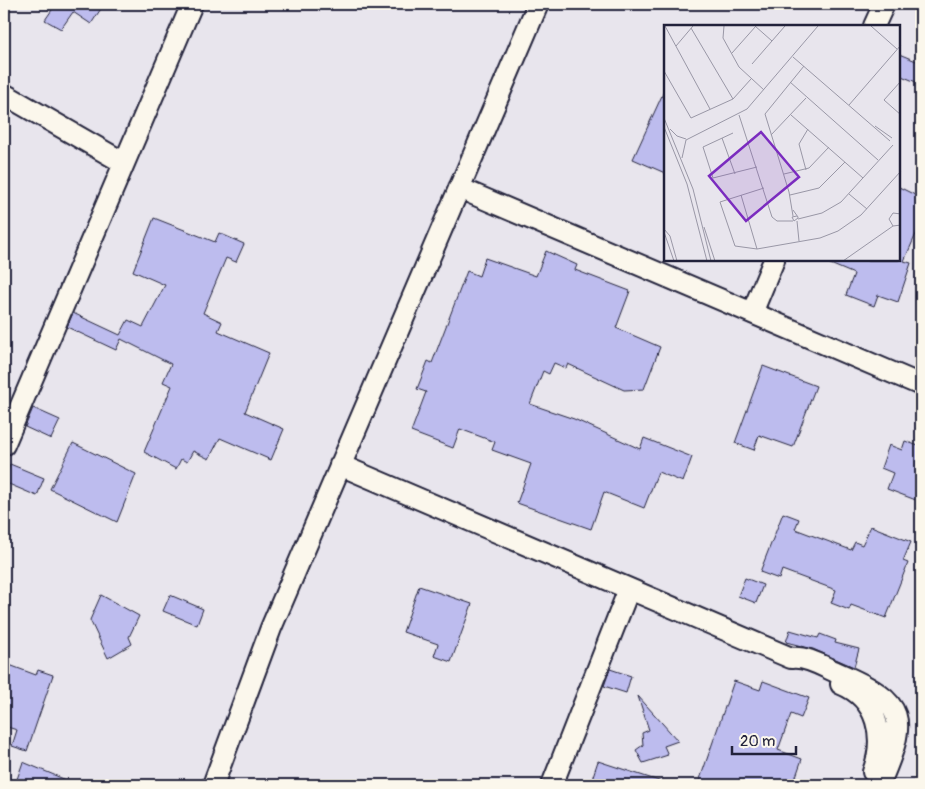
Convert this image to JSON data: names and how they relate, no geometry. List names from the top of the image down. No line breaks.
{"scale_bar":"20 m"}
